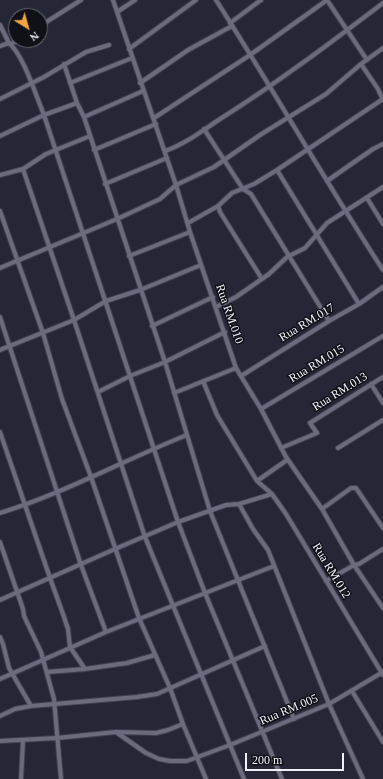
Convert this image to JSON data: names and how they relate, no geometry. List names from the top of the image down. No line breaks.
{"streets":{"street":["Rua RM.010","Rua RM.017","Rua RM.015","Rua RM.013","Rua RM.012","Rua RM.005"]},"crossings":[["Rua RM.010","Rua RM.017"],["Rua RM.010","Rua RM.015"],["Rua RM.010","Rua RM.013"],["Rua RM.012","Rua RM.005"]],"scale_bar":"200 m","north":"bottom right"}
